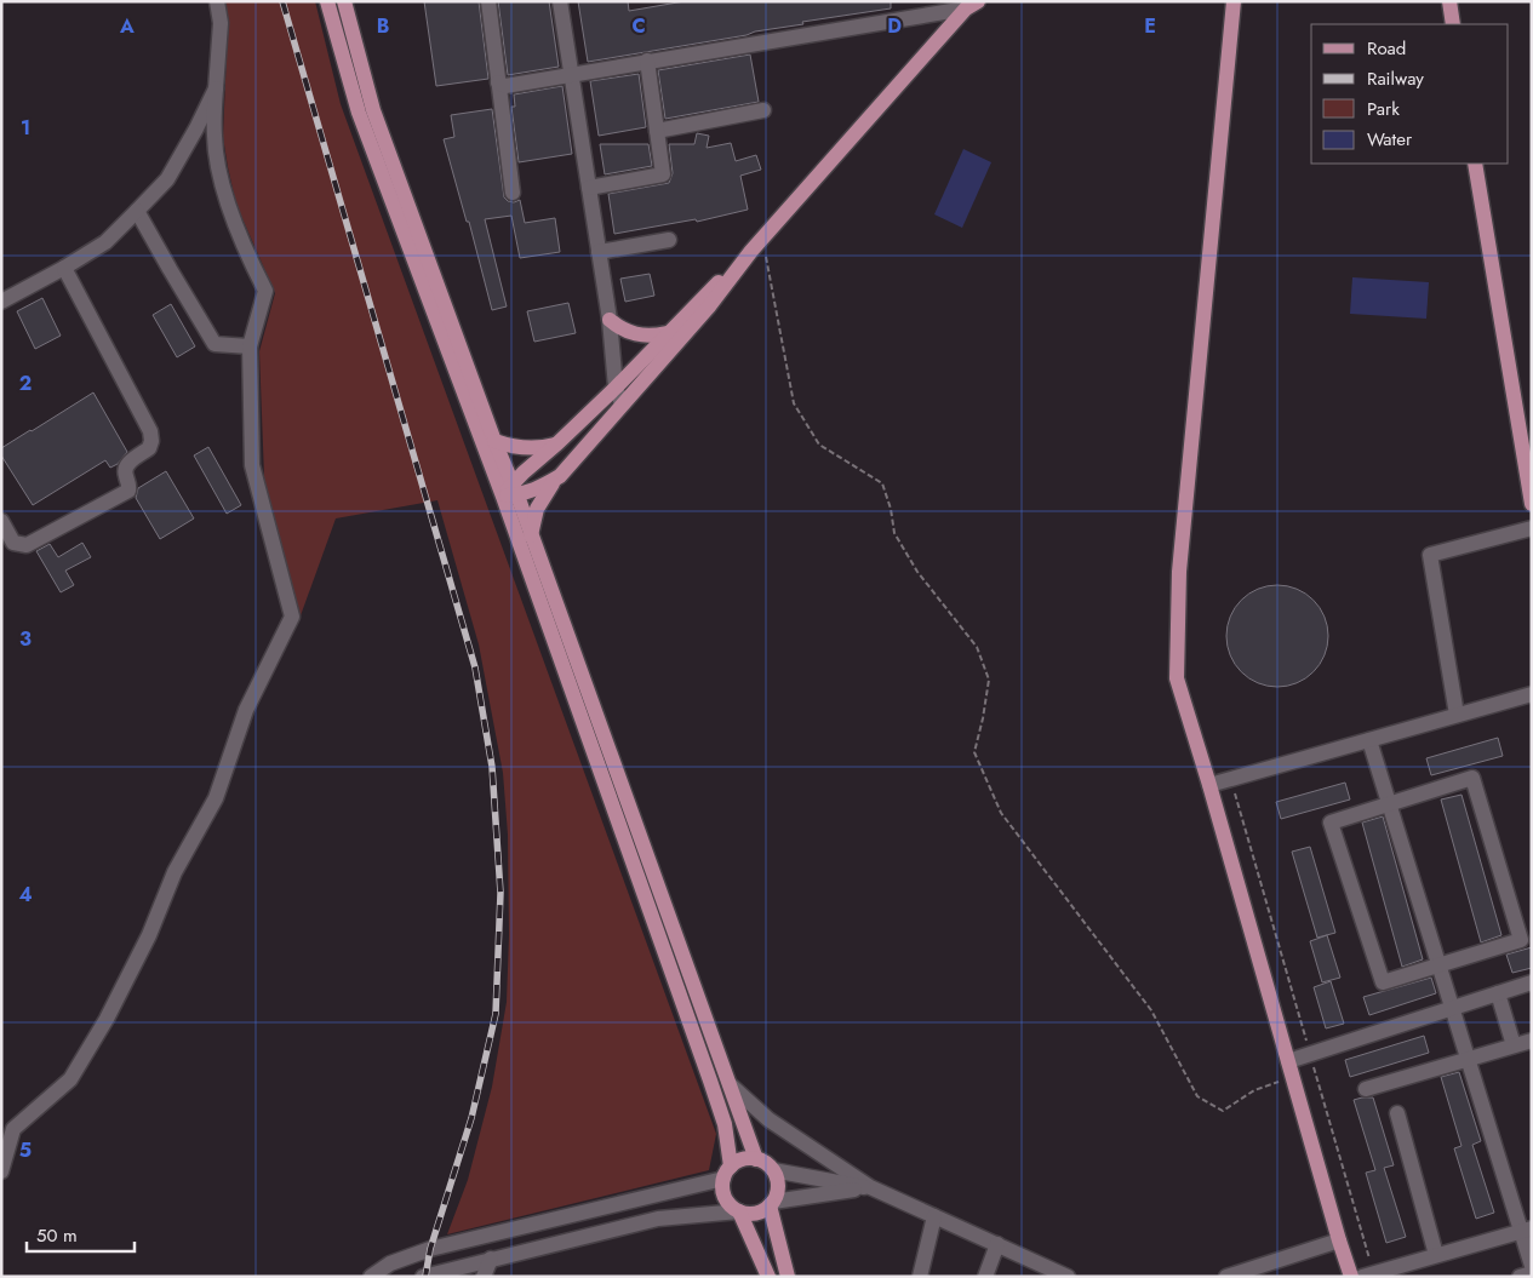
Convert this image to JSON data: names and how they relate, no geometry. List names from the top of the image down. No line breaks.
{"legend":["Road","Railway","Park","Water"],"scale_bar":"50 m","grid":{"columns":["A","B","C","D","E"],"rows":["1","2","3","4","5"]}}
